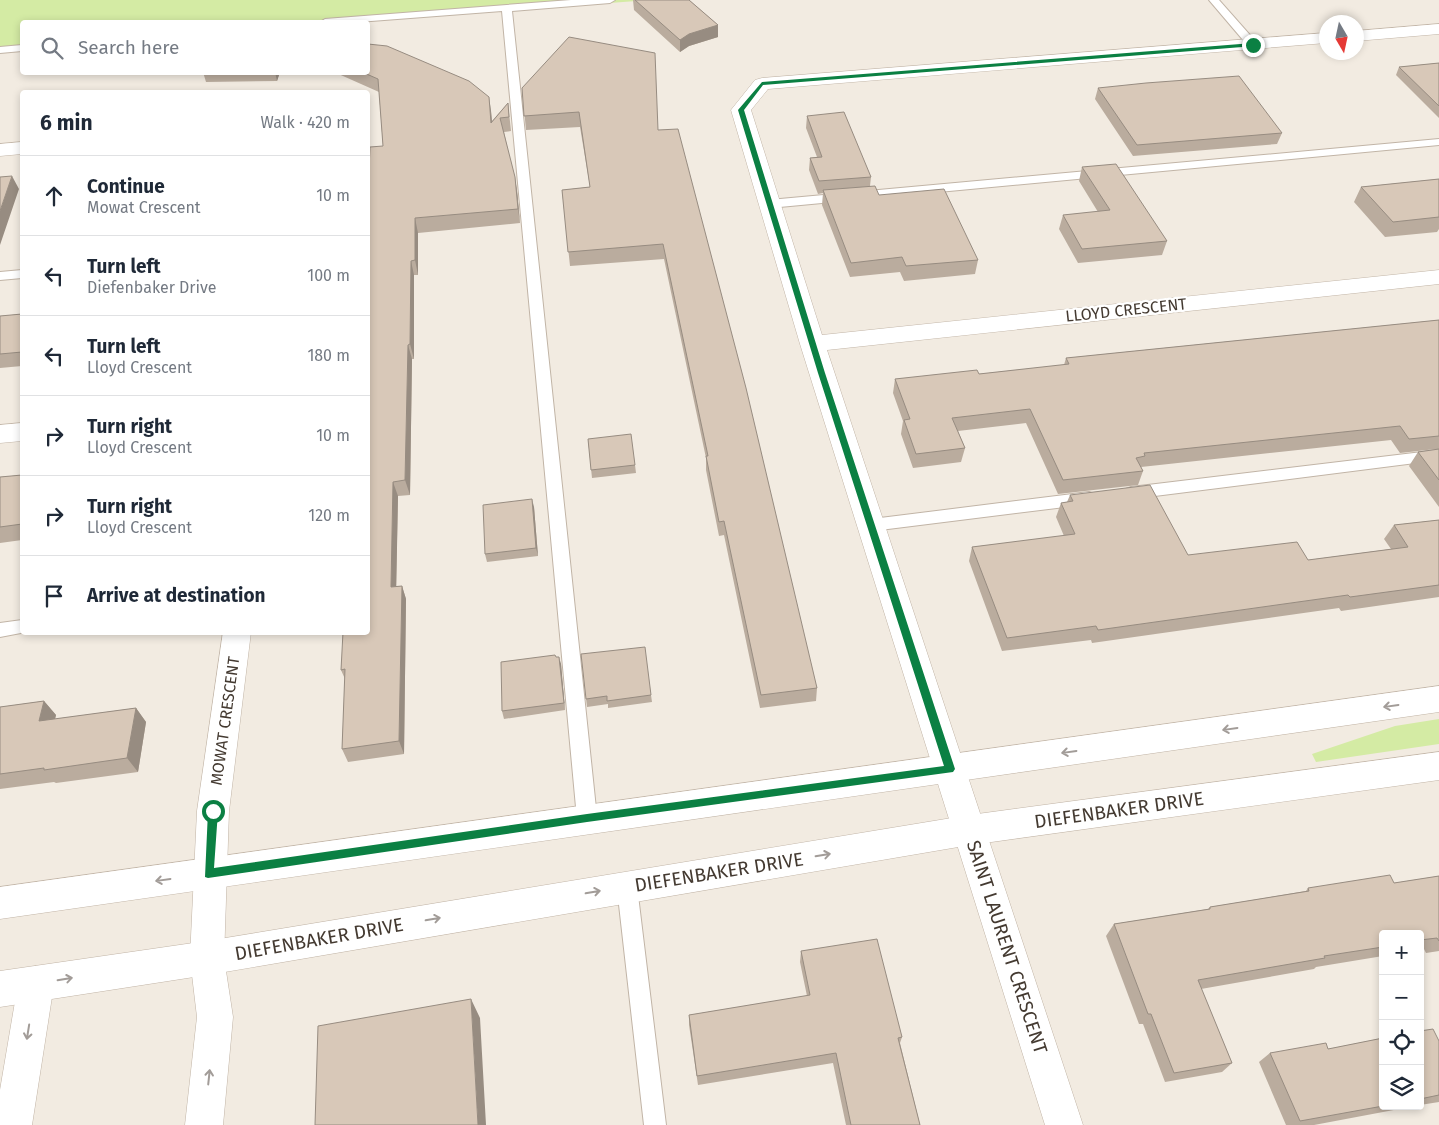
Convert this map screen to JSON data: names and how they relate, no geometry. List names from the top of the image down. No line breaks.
{"streets":{"street":["LLOYD CRESCENT","MOWAT CRESCENT","DIEFENBAKER DRIVE","SAINT LAURENT CRESCENT"]},"crossings":[["MOWAT CRESCENT","DIEFENBAKER DRIVE"],["DIEFENBAKER DRIVE","SAINT LAURENT CRESCENT"]],"north":"bottom","page":{"search":"Search here","heading":["6 min","Walk · 420 m"],"list":[["Continue","Mowat Crescent","10 m"],["Turn left","Diefenbaker Drive","100 m"],["Turn left","Lloyd Crescent","180 m"],["Turn right","Lloyd Crescent","10 m"],["Turn right","Lloyd Crescent","120 m"],"Arrive at destination"],"map_buttons":["+","−"]}}
